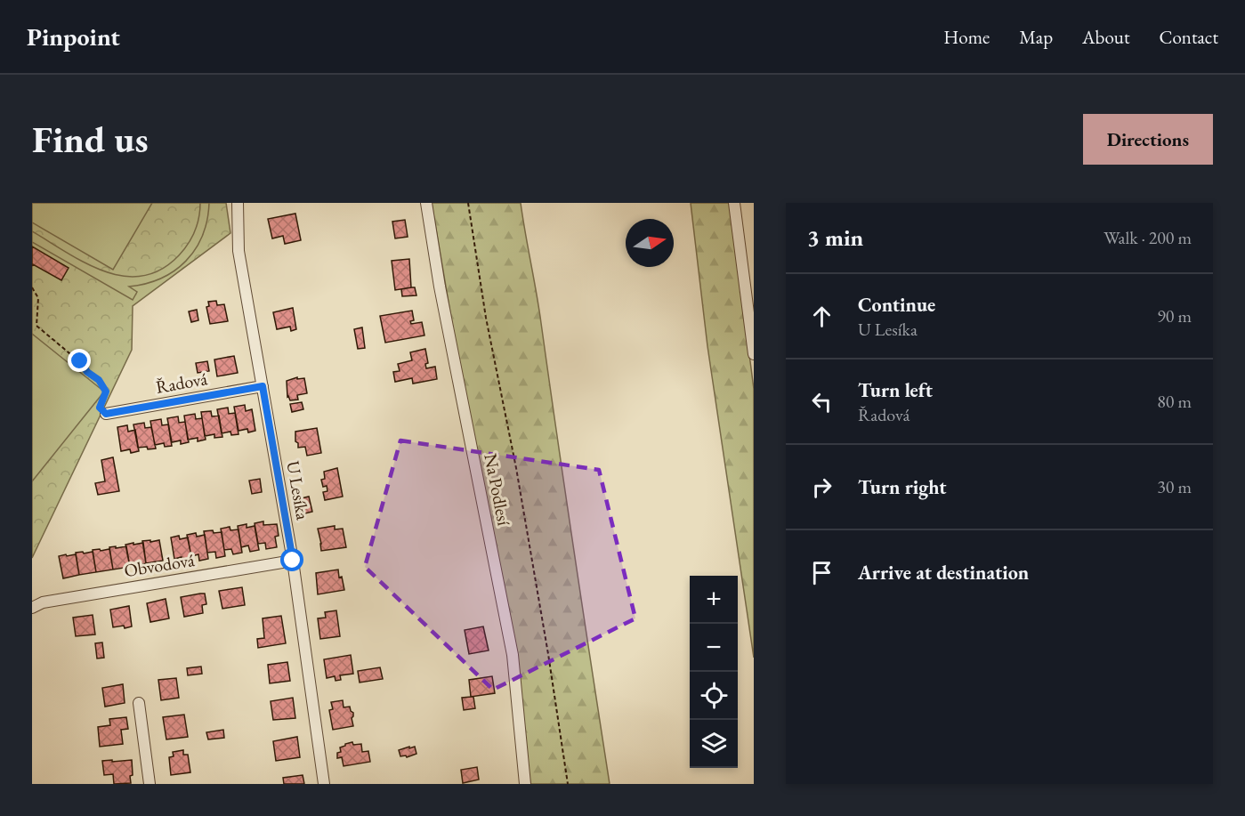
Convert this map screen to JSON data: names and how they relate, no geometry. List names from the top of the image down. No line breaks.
{"streets":{"street":["Řadová","Na Podlesí","U Lesíka","Obvodová"]},"crossings":[["Řadová","U Lesíka"],["U Lesíka","Obvodová"]],"north":"right","page":{"header":"Pinpoint","nav":["Home","Map","About","Contact"],"buttons":"Directions","title":"Find us","heading":["3 min","Walk · 200 m"],"list":[["Continue","U Lesíka","90 m"],["Turn left","Řadová","80 m"],["Turn right","30 m"],"Arrive at destination"],"map_buttons":["+","−"]}}
